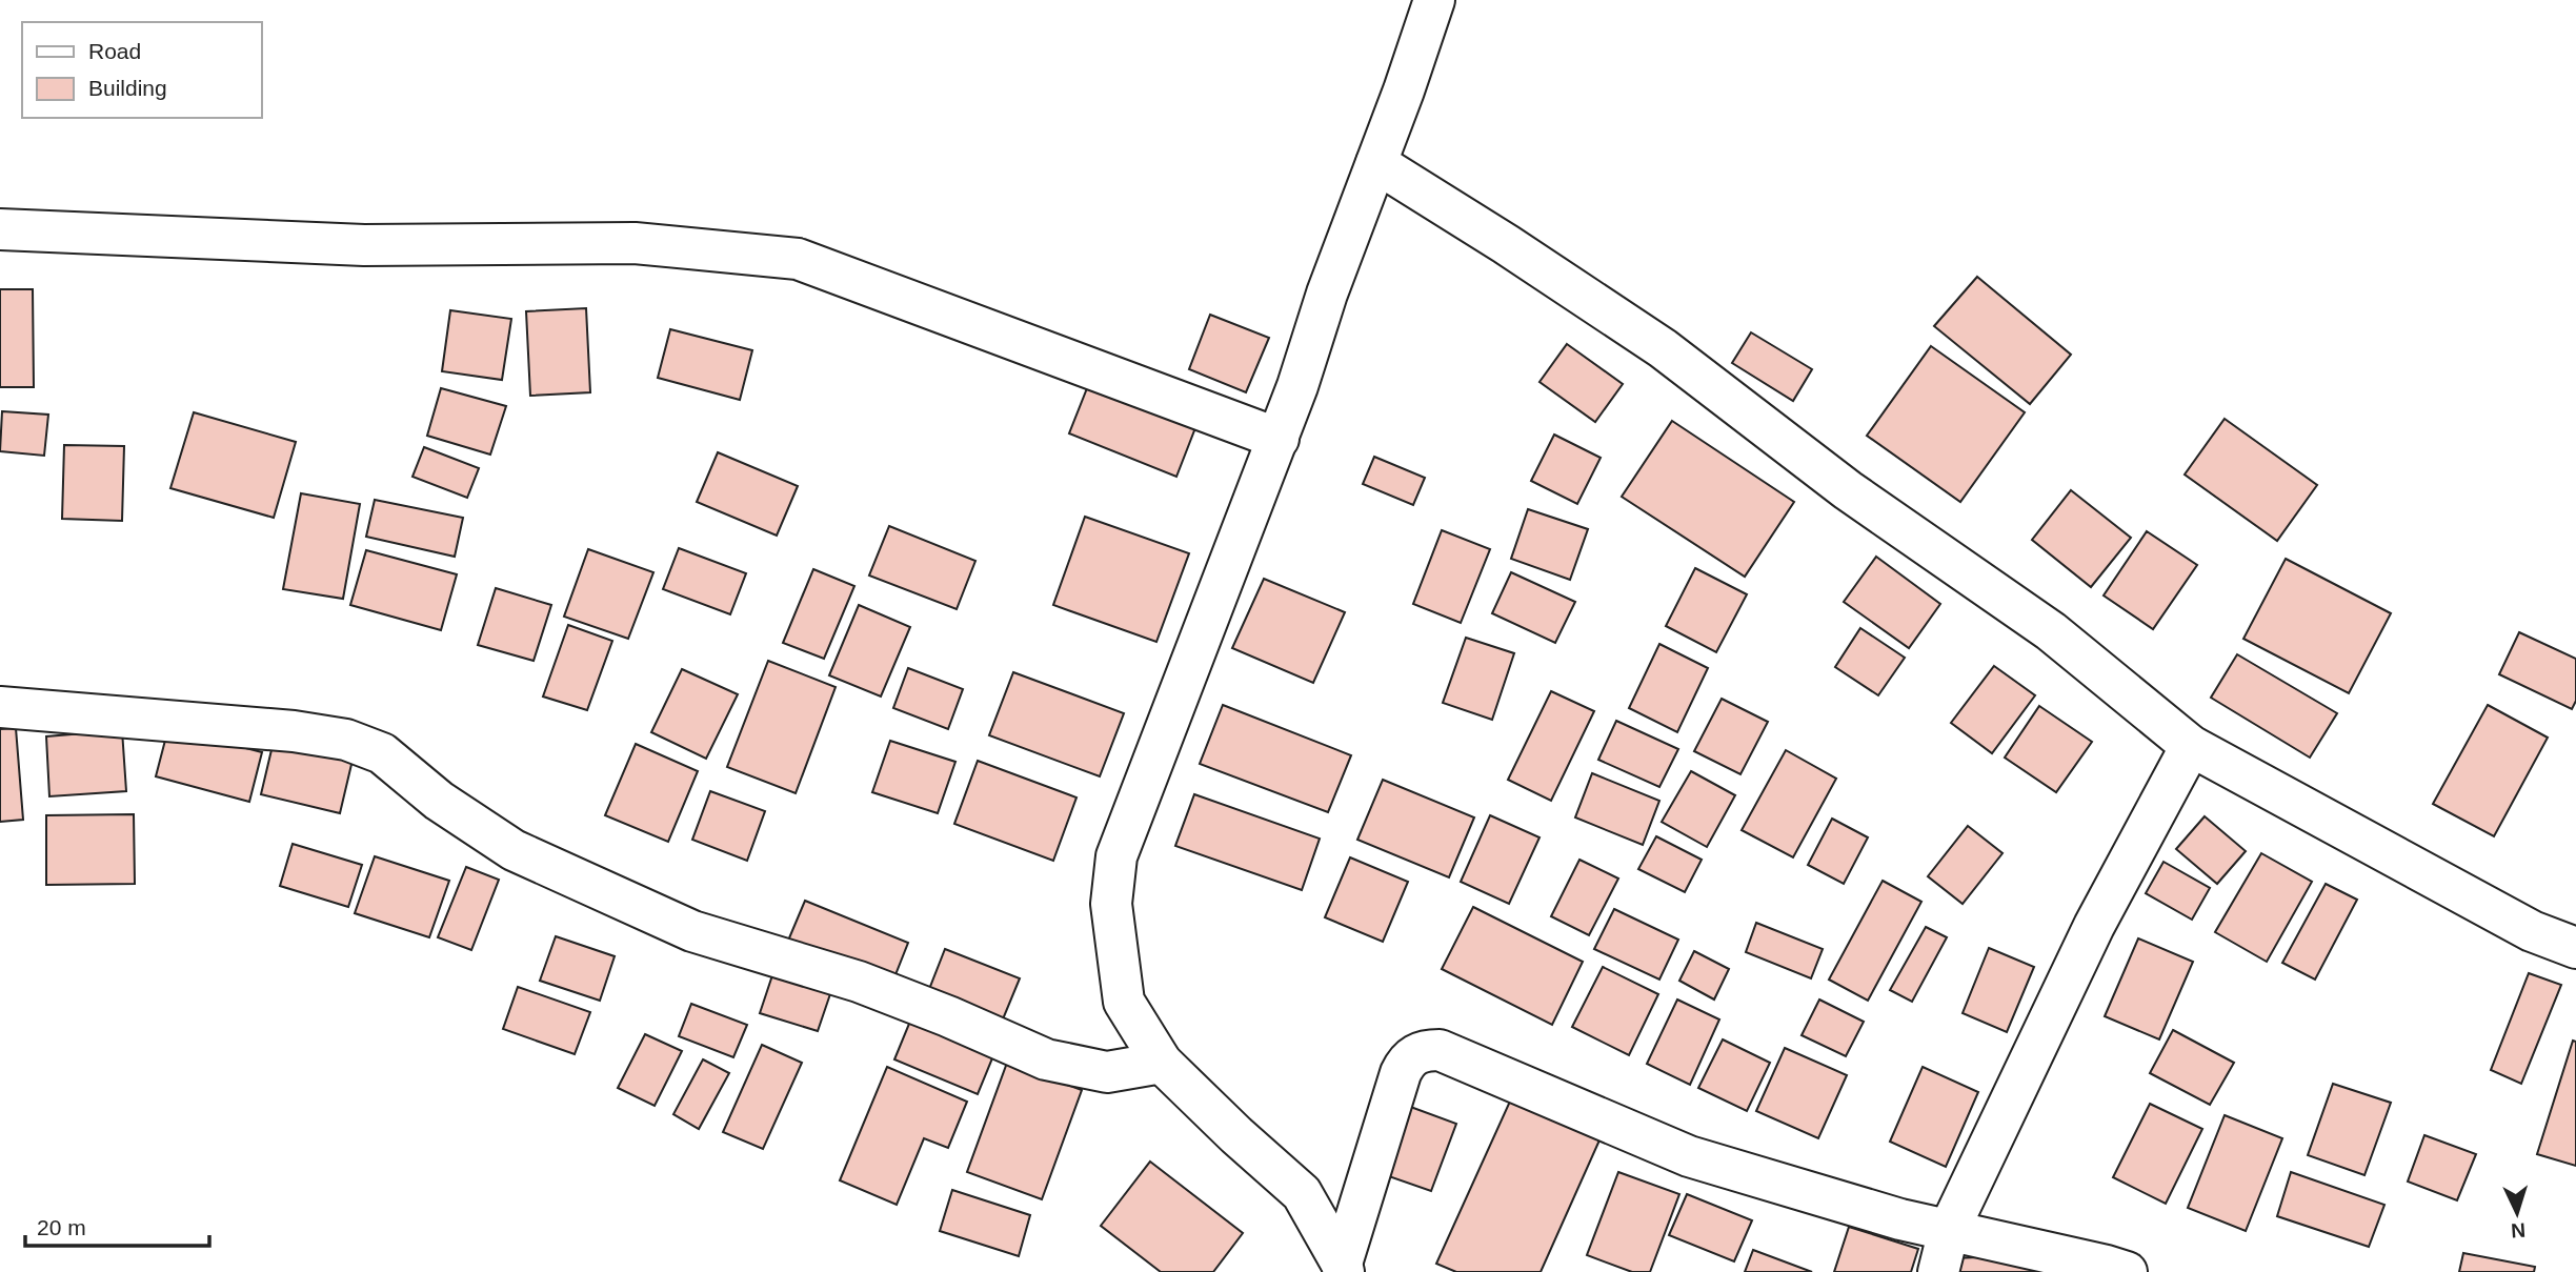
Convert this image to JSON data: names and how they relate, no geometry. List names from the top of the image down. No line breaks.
{"legend":["Road","Building"],"scale_bar":"20 m","north":"bottom"}
